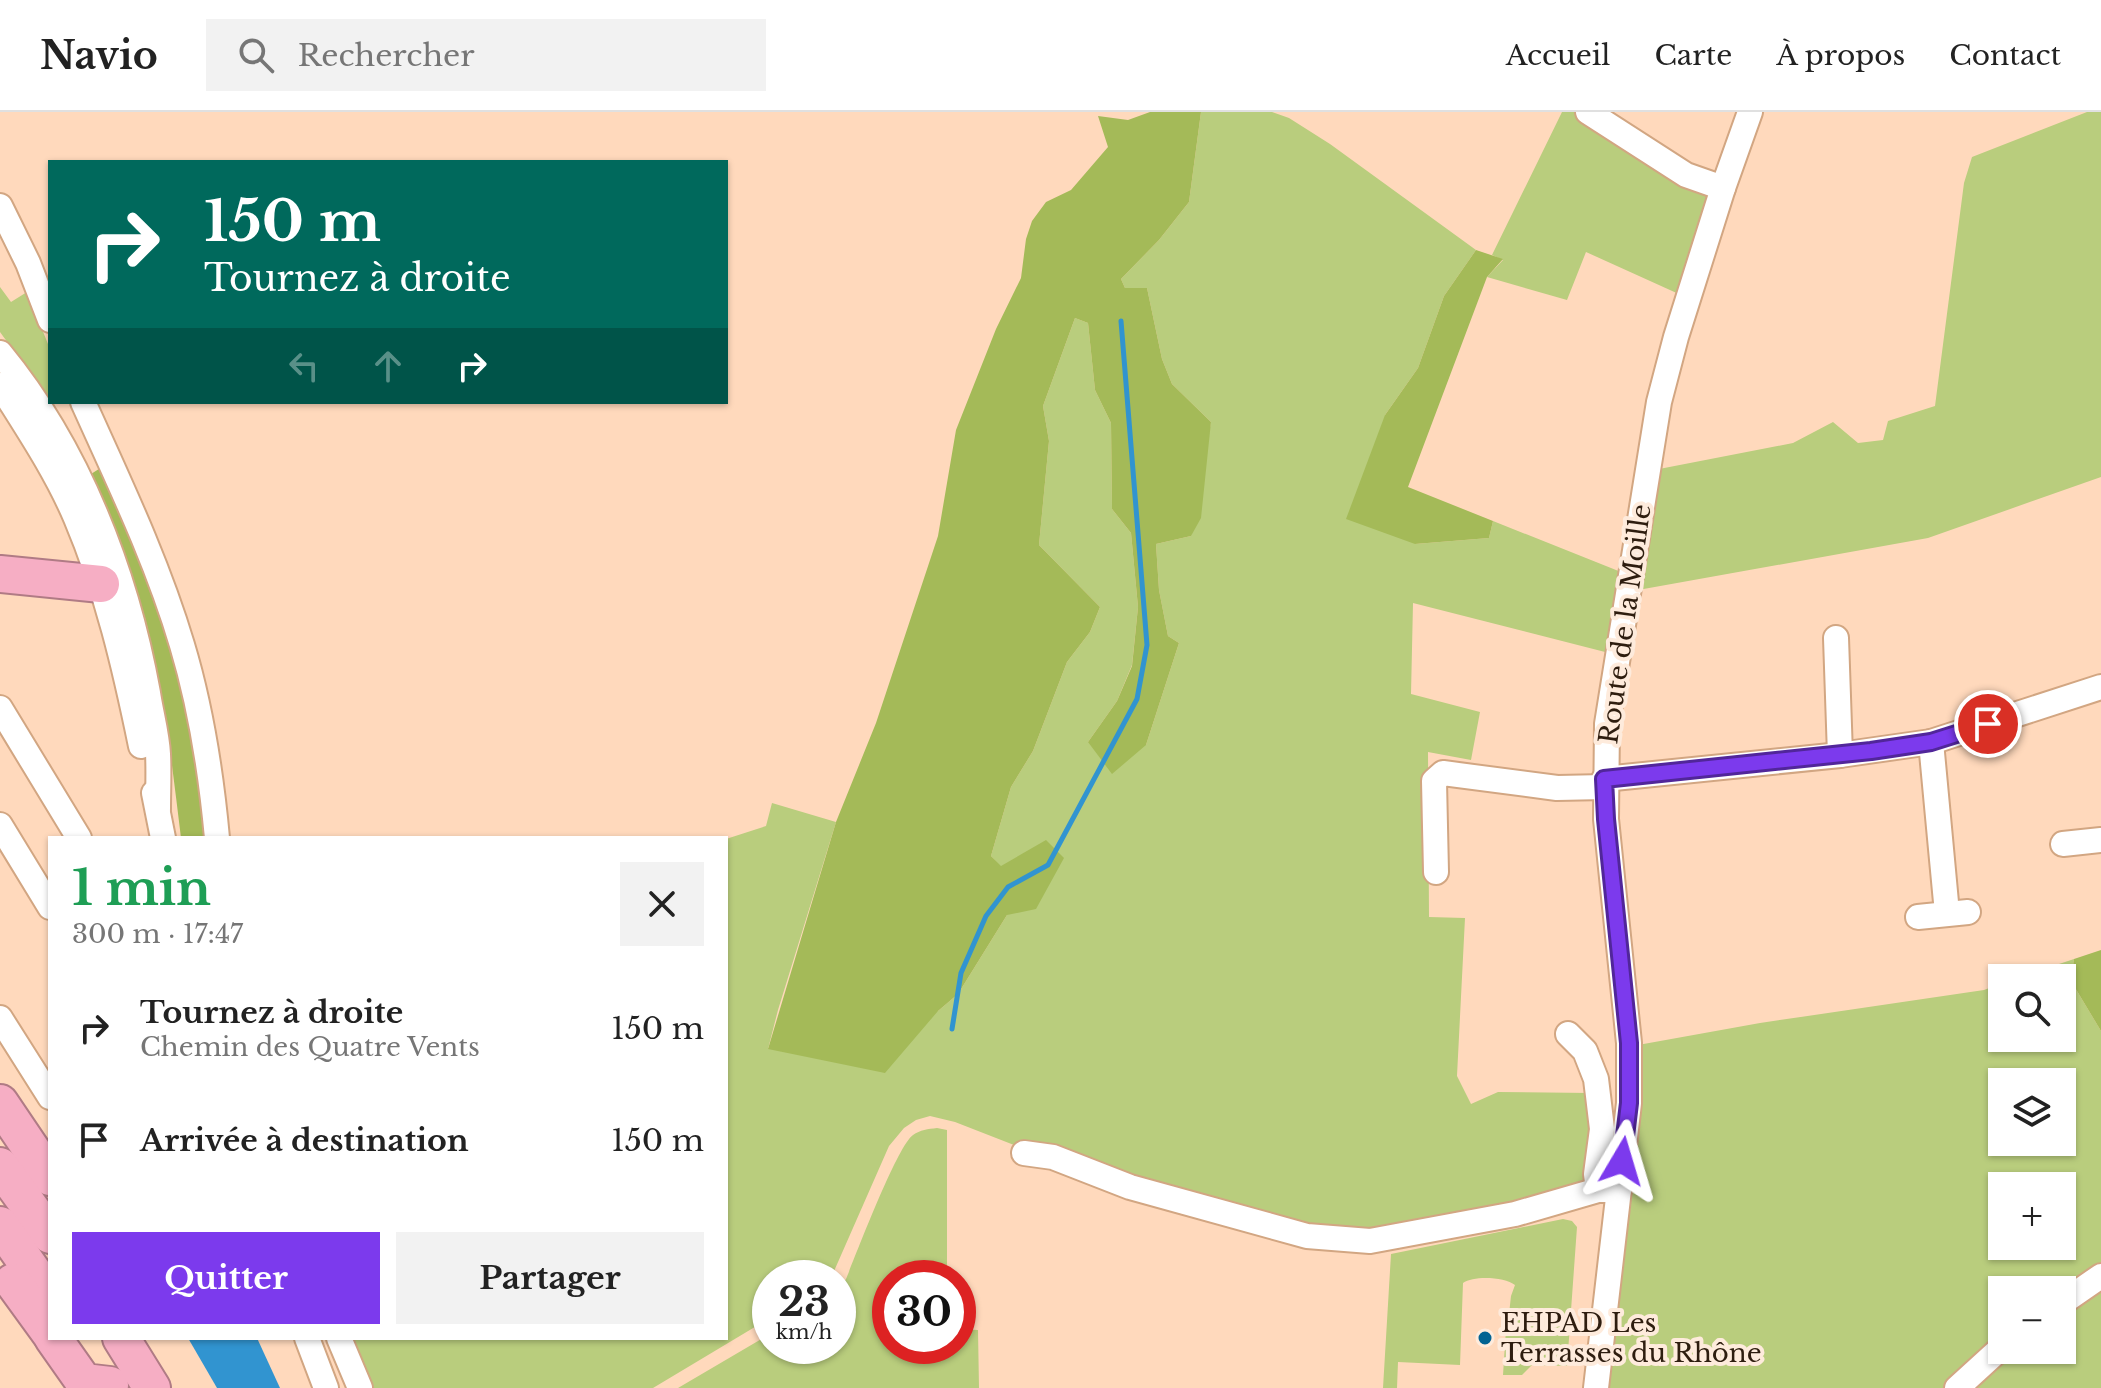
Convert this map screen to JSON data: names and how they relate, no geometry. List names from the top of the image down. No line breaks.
{"streets":{"street":["Route de la Moille"]},"places":["EHPAD Les Terrasses du Rhône"],"page":{"header":"Navio","search":"Rechercher","nav":["Accueil","Carte","À propos","Contact"],"turn":["150 m","Tournez à droite"],"heading":["1 min","300 m · 17:47"],"map_buttons":["+","−"],"list":[{"name":"Tournez à droite","note":"Chemin des Quatre Vents","value":"150 m"},{"name":"Arrivée à destination","value":"150 m"}],"buttons":["Quitter","Partager"],"speed":"23 km/h","limit":"30"}}
